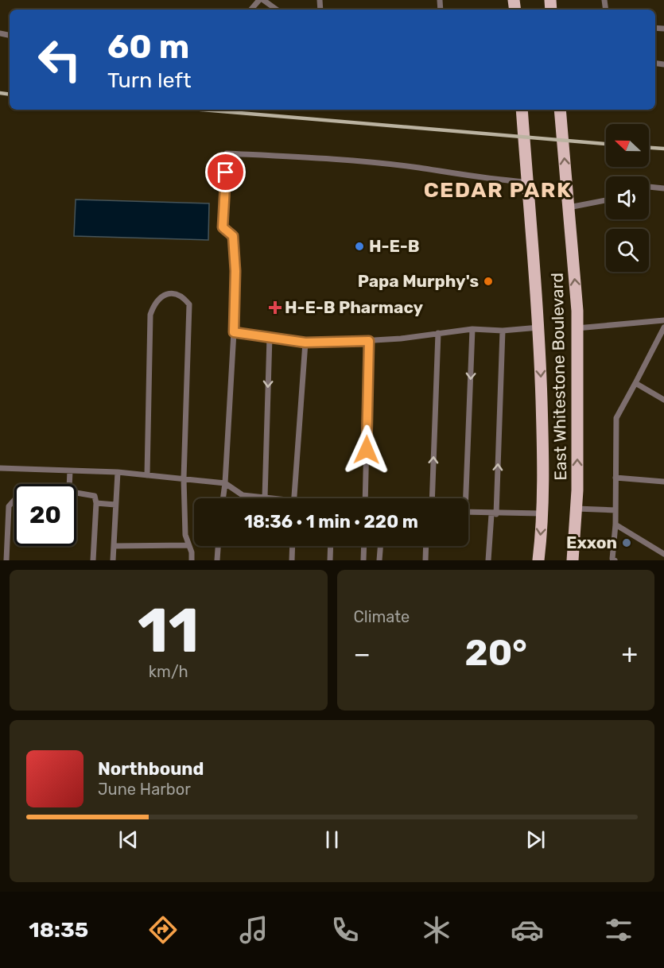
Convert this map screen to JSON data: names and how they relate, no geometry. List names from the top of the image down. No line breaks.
{"streets":{"main road":["East Whitestone Boulevard"]},"districts":["CEDAR PARK"],"places":{"other":["H-E-B","Papa Murphy's","Exxon"],"health":["H-E-B Pharmacy"]},"north":"left","page":{"turn":["60 m","Turn left"],"limit":"20","trip":"18:36 · 1 min · 220 m","tile":[["11","km/h"],"Climate"],"heat":["−","20°","+"],"song":["Northbound","June Harbor"],"tabs":"18:35"}}
